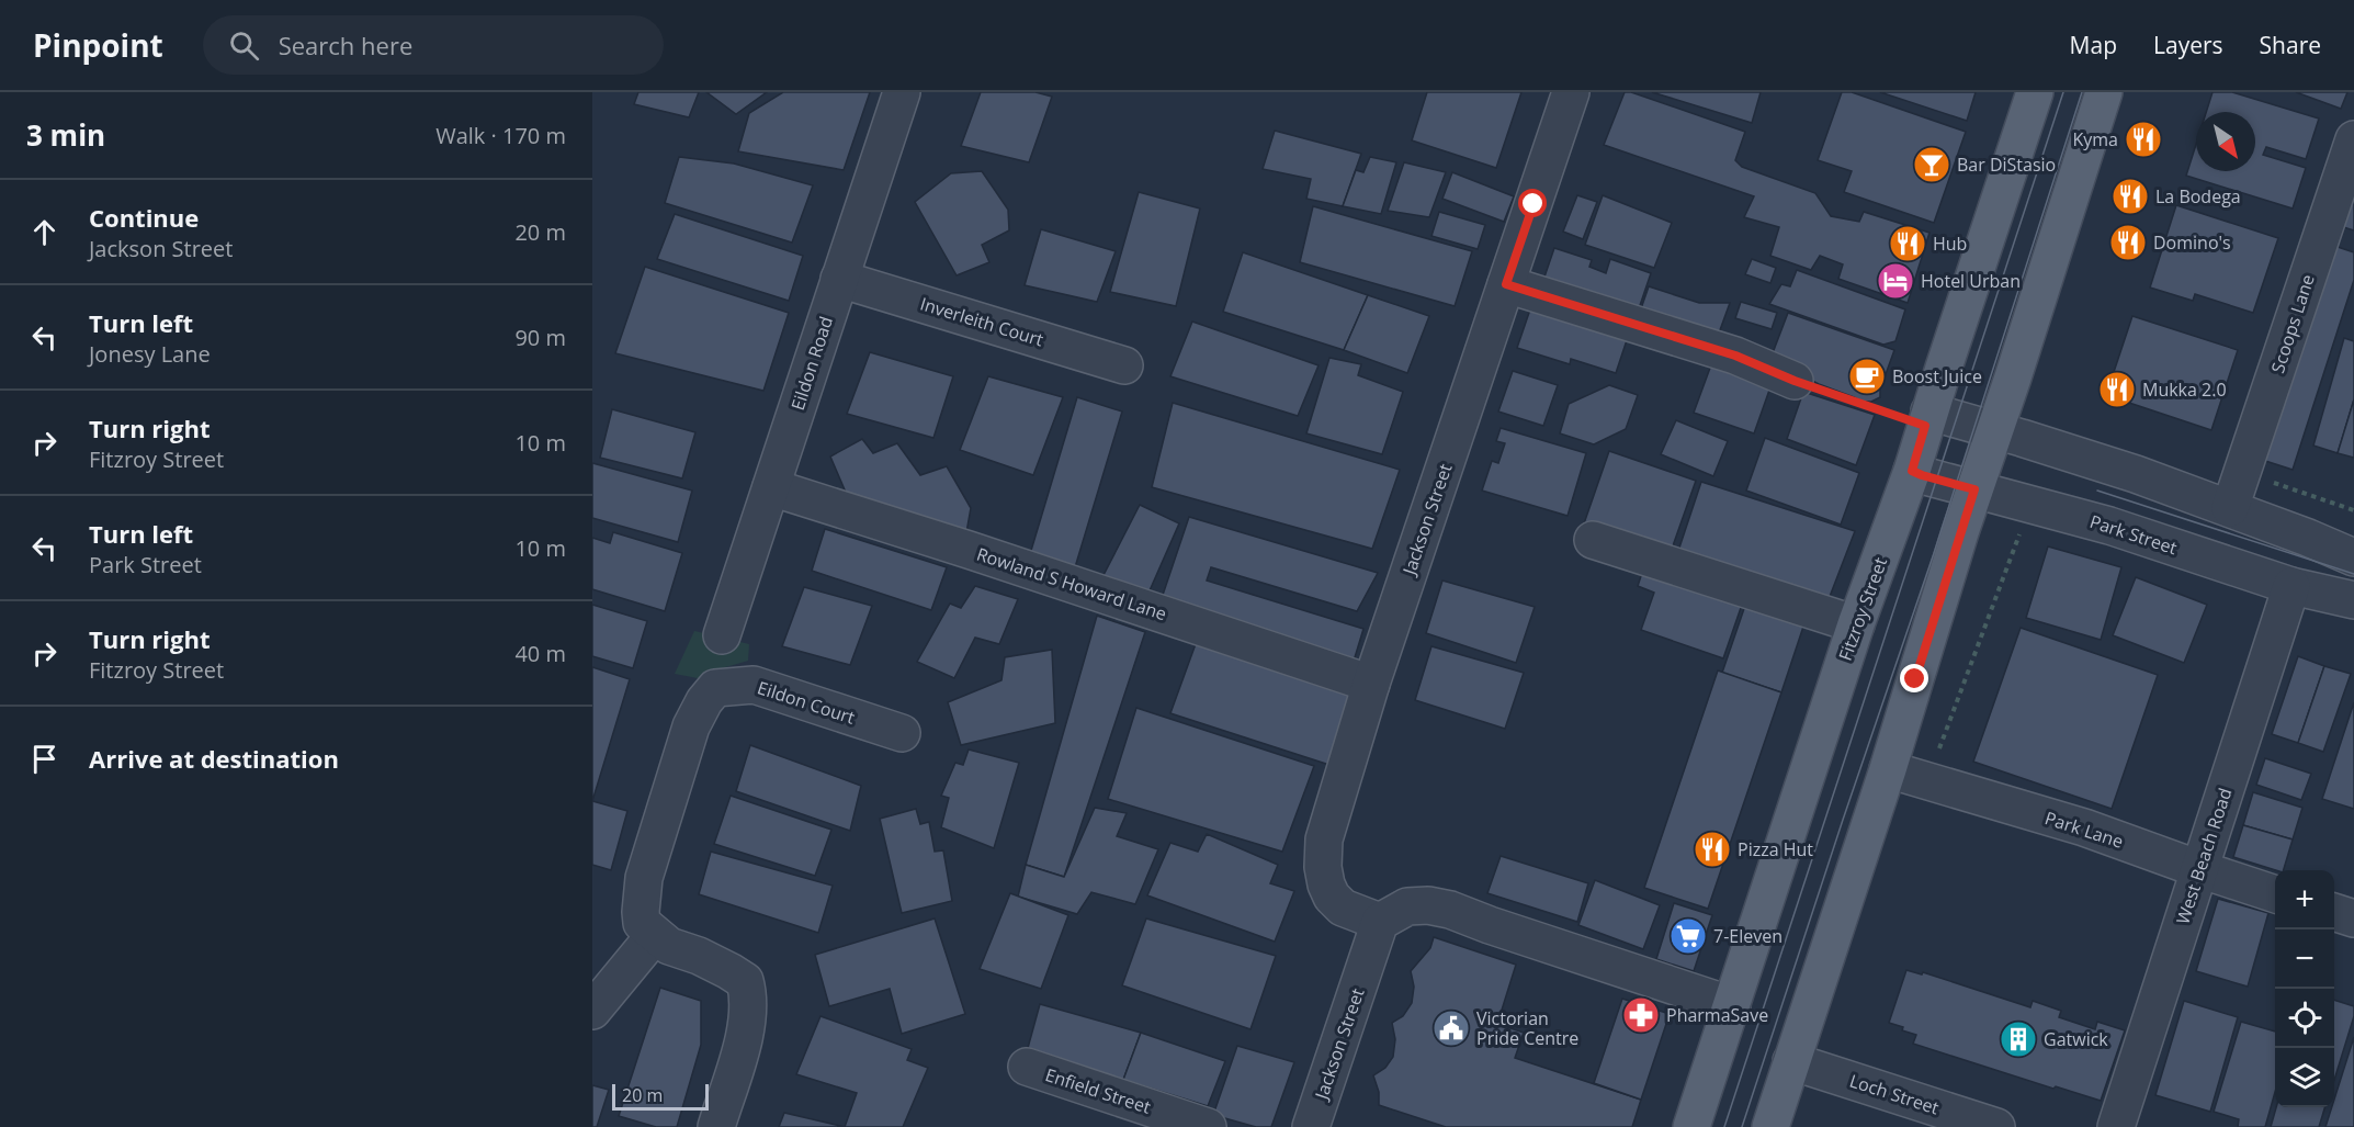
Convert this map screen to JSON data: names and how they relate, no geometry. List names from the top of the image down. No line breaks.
{"streets":{"main road":["Fitzroy Street"],"street":["Inverleith Court","Scoops Lane","Eildon Road","Jackson Street","Park Street","Rowland S Howard Lane","Eildon Court","Park Lane","West Beach Road","Enfield Street","Loch Street"]},"crossings":[["Inverleith Court","Eildon Road"],["Eildon Road","Rowland S Howard Lane"],["Jackson Street","Rowland S Howard Lane"],["Park Street","Fitzroy Street"],["Park Street","West Beach Road"],["Park Lane","West Beach Road"]],"places":{"restaurant":["Kyma","La Bodega","Domino's","Hub","Mukka 2.0","Pizza Hut"],"bar":["Bar DiStasio"],"hotel":["Hotel Urban"],"cafe":["Boost Juice"],"supermarket":["7-Eleven"],"pharmacy":["PharmaSave"],"public building":["Victorian Pride Centre"],"building":["Gatwick"]},"scale_bar":"20 m","north":"bottom right","page":{"header":"Pinpoint","search":"Search here","nav":["Map","Layers","Share"],"heading":["3 min","Walk · 170 m"],"list":[["Continue","Jackson Street","20 m"],["Turn left","Jonesy Lane","90 m"],["Turn right","Fitzroy Street","10 m"],["Turn left","Park Street","10 m"],["Turn right","Fitzroy Street","40 m"],"Arrive at destination"],"map_buttons":["+","−"],"scale":"20 m"}}
